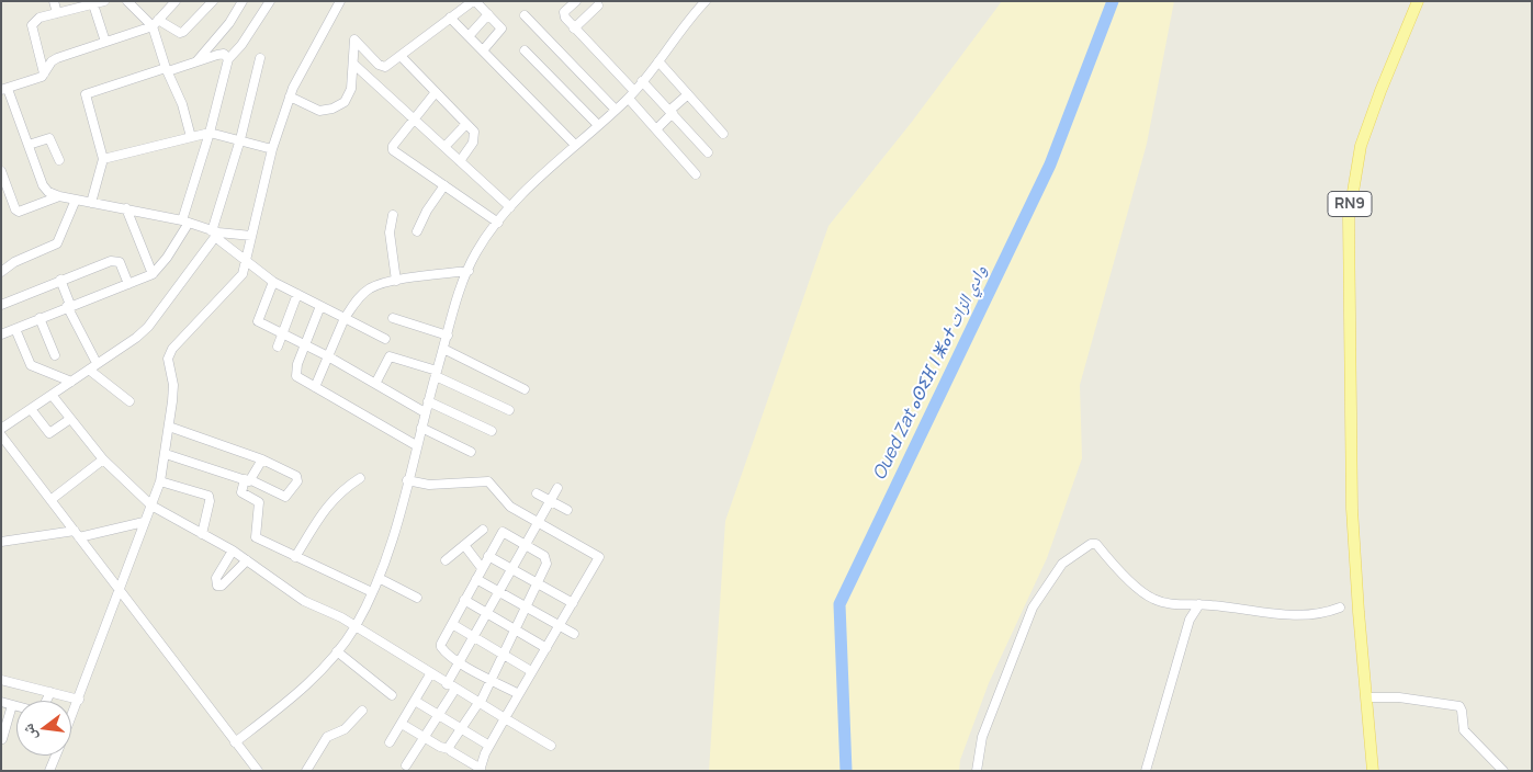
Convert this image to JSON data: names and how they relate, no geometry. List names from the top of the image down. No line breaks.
{"streets":{"main road":["RN9"]},"water":["Oued Zat ⴰⵙⵉⴼ ⵏ ⵥⴰⵜ وادي الزات"],"north":"left"}
